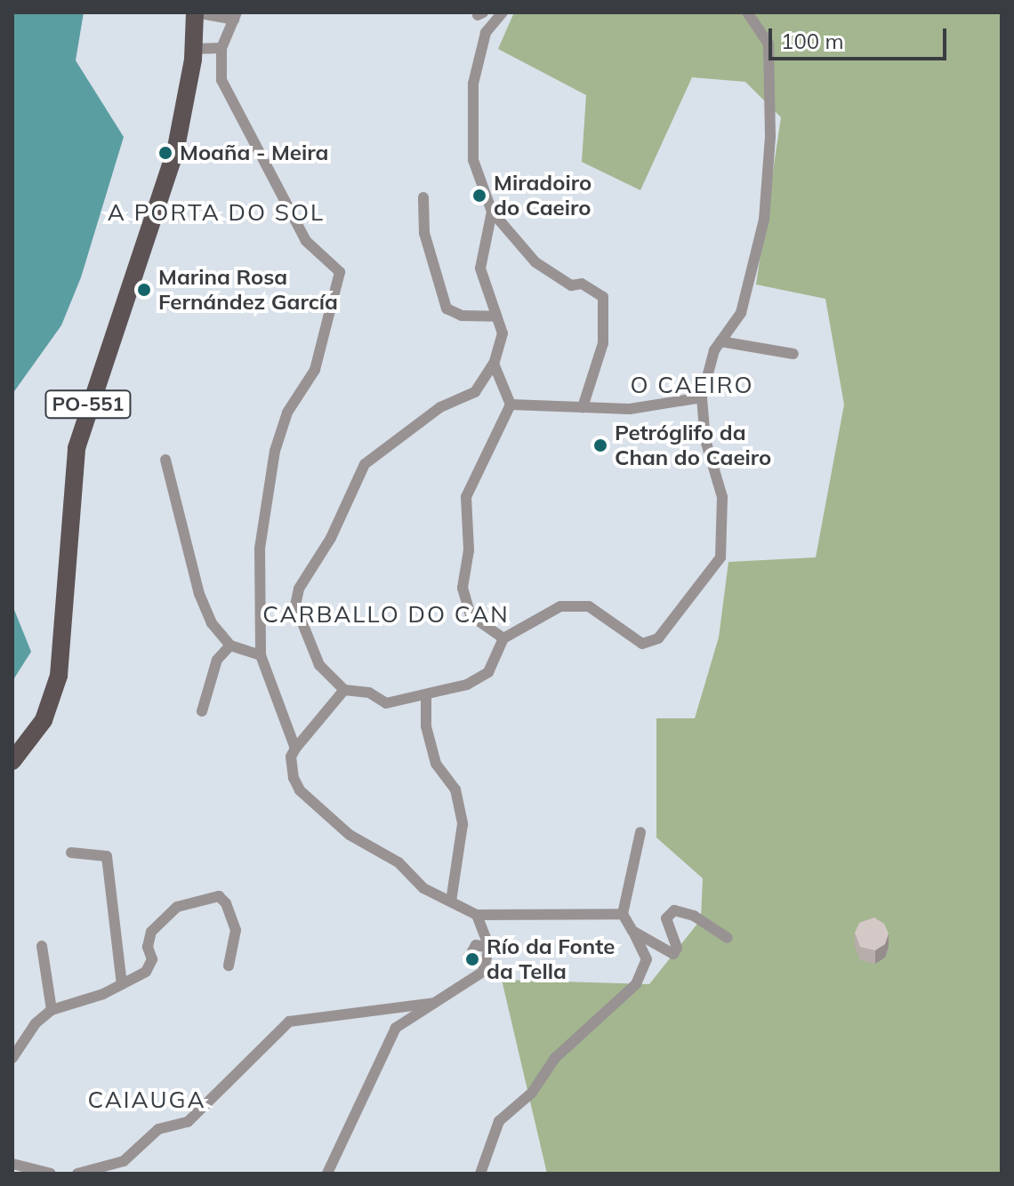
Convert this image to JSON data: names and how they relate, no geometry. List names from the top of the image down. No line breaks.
{"streets":{"main road":["PO-551"]},"districts":["A PORTA DO SOL","O CAEIRO","CARBALLO DO CAN","CAIAUGA"],"places":["Moaña - Meira","Miradoiro do Caeiro","Marina Rosa Fernández García","Petróglifo da Chan do Caeiro","Río da Fonte da Tella"],"scale_bar":"100 m"}
